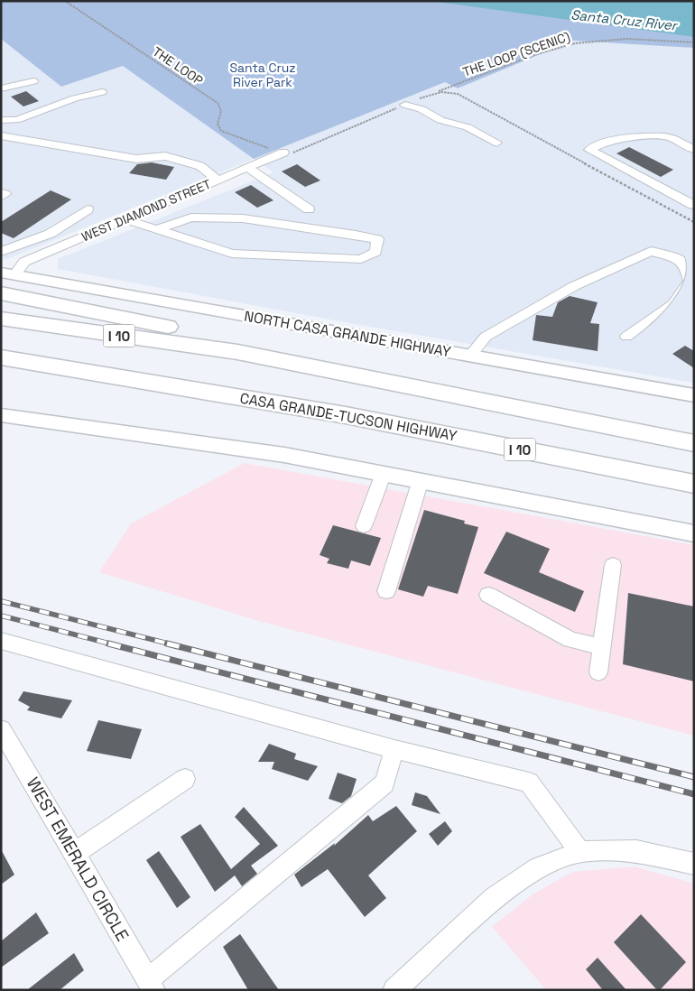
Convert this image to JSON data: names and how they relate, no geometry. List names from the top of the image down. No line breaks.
{"streets":{"highway":["I 10","CASA GRANDE-TUCSON HIGHWAY"],"main road":["NORTH CASA GRANDE HIGHWAY"],"street":["WEST DIAMOND STREET","WEST EMERALD CIRCLE"],"path":["THE LOOP (SCENIC)","THE LOOP"]},"crossings":[["WEST DIAMOND STREET","NORTH CASA GRANDE HIGHWAY"]],"water":["Santa Cruz River"],"parks":["Santa Cruz River Park"]}
